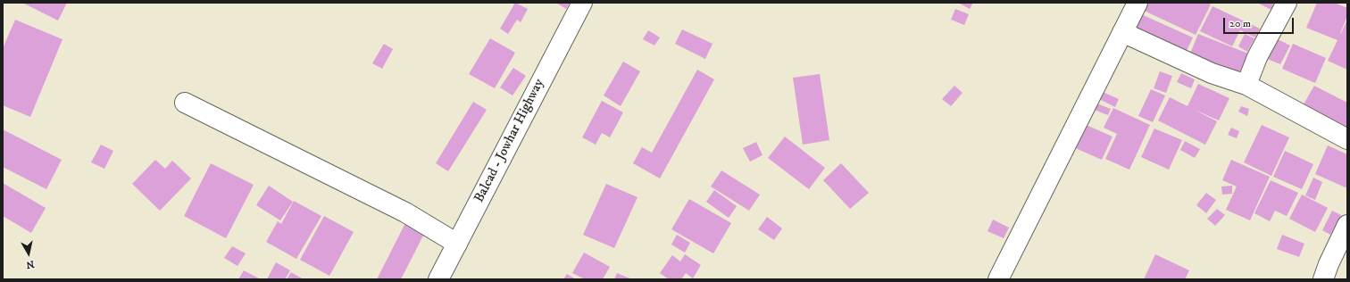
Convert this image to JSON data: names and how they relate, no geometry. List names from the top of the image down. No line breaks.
{"streets":{"street":["Balcad - Jowhar Highway"]},"scale_bar":"20 m","north":"bottom"}
